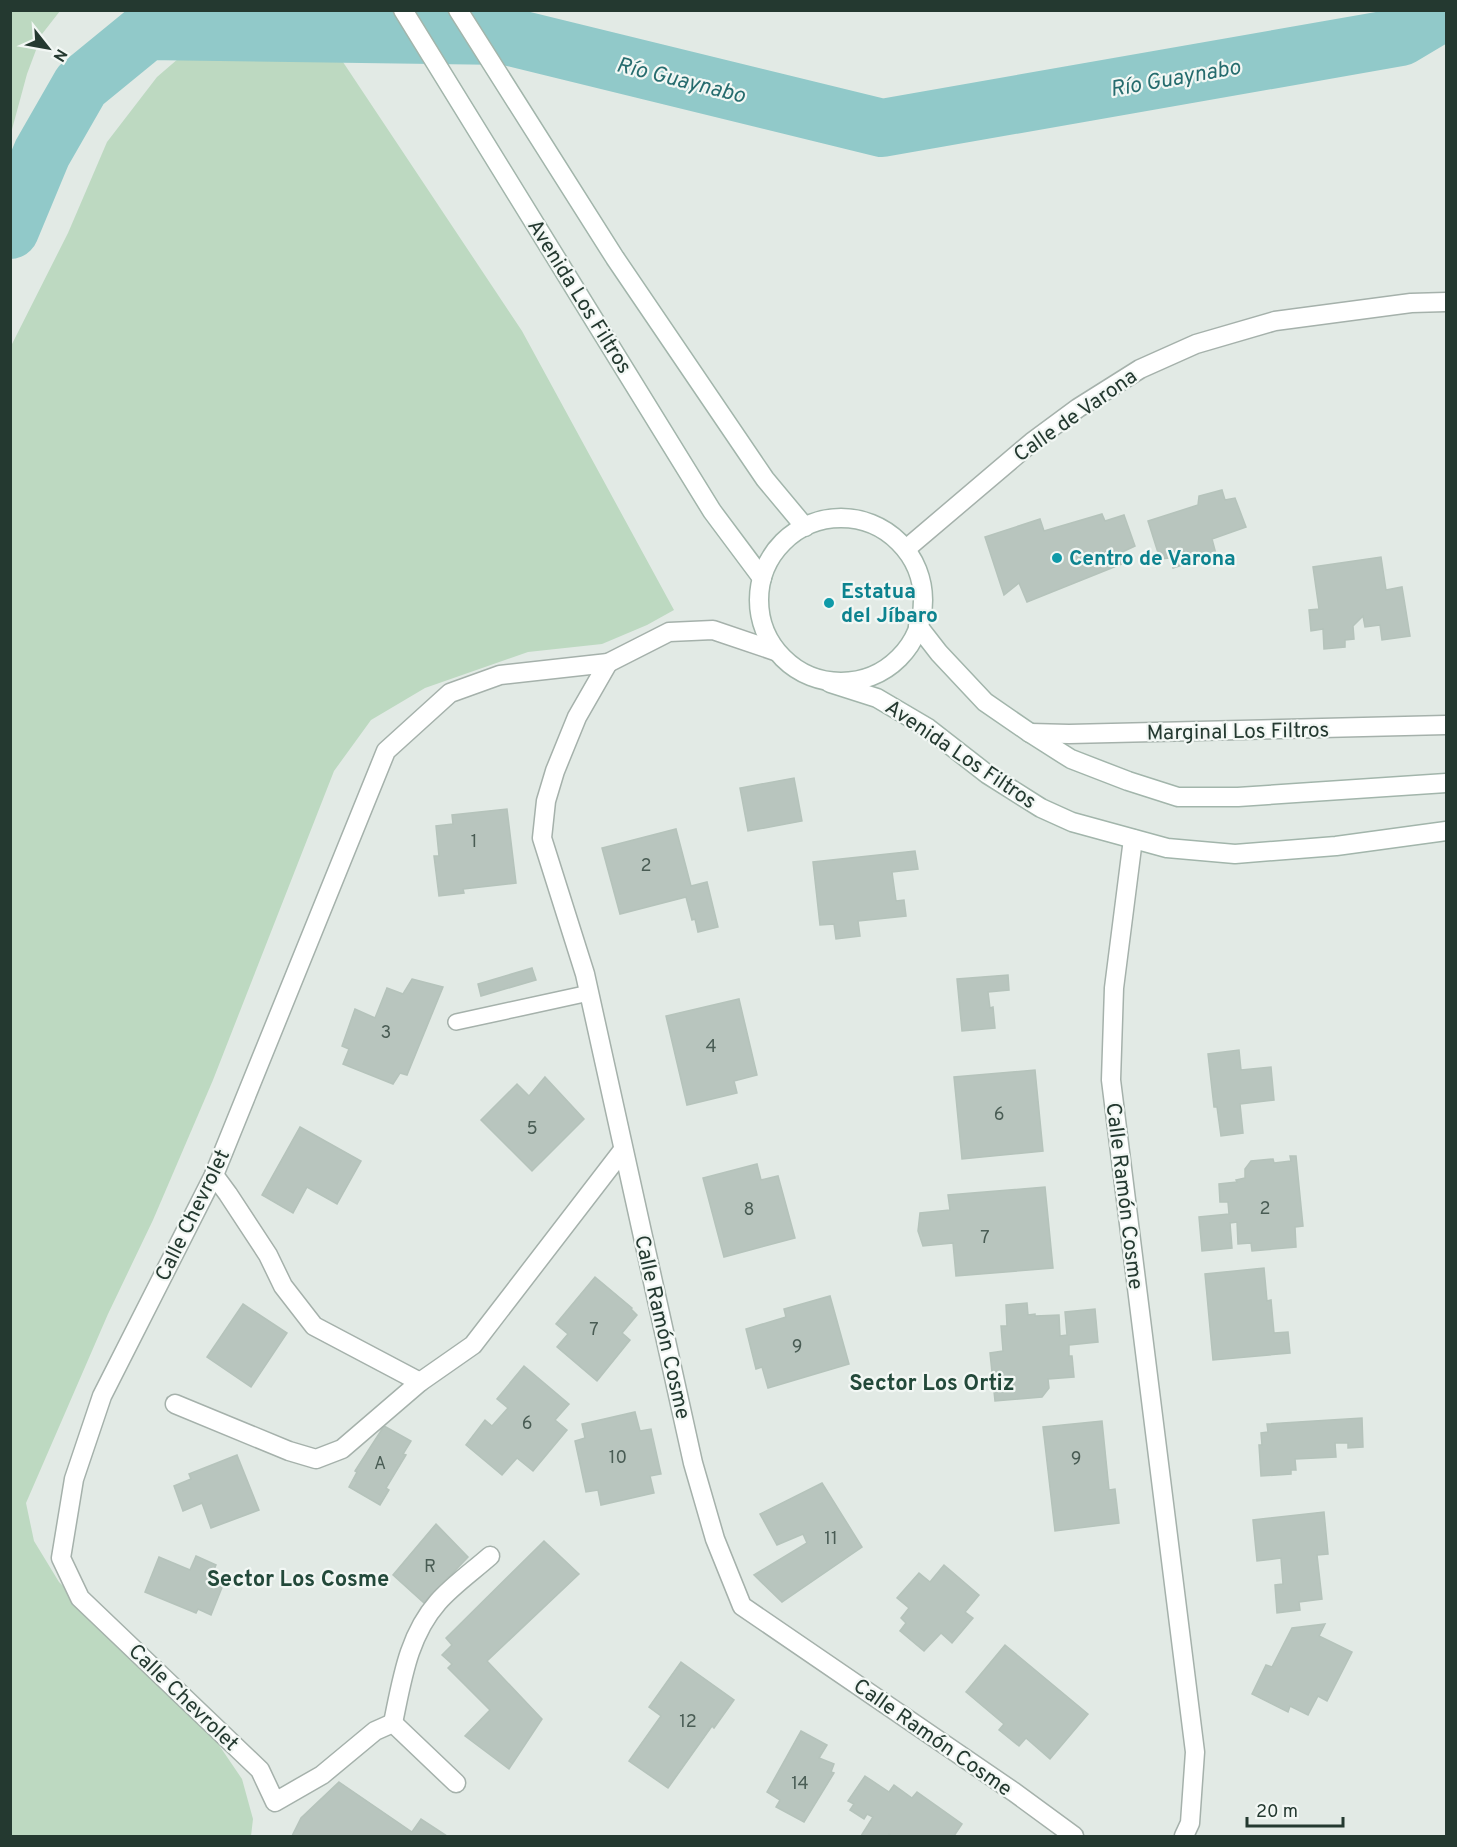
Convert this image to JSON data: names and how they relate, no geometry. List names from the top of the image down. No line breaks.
{"streets":{"street":["Avenida Los Filtros","Calle de Varona","Marginal Los Filtros","Calle Ramón Cosme","Calle Chevrolet"]},"crossings":[["Avenida Los Filtros","Calle de Varona"],["Avenida Los Filtros","Calle Ramón Cosme"],["Avenida Los Filtros","Calle Chevrolet"],["Calle de Varona","Calle Chevrolet"],["Calle Ramón Cosme","Calle Chevrolet"]],"districts":["Sector Los Ortiz","Sector Los Cosme"],"water":["Río Guaynabo"],"places":["Centro de Varona","Estatua del Jíbaro"],"house_numbers":["1","2","3","4","6","5","2","8","7","7","9","6","10","9","A","11","R","12","14"],"scale_bar":"20 m","north":"bottom right"}
